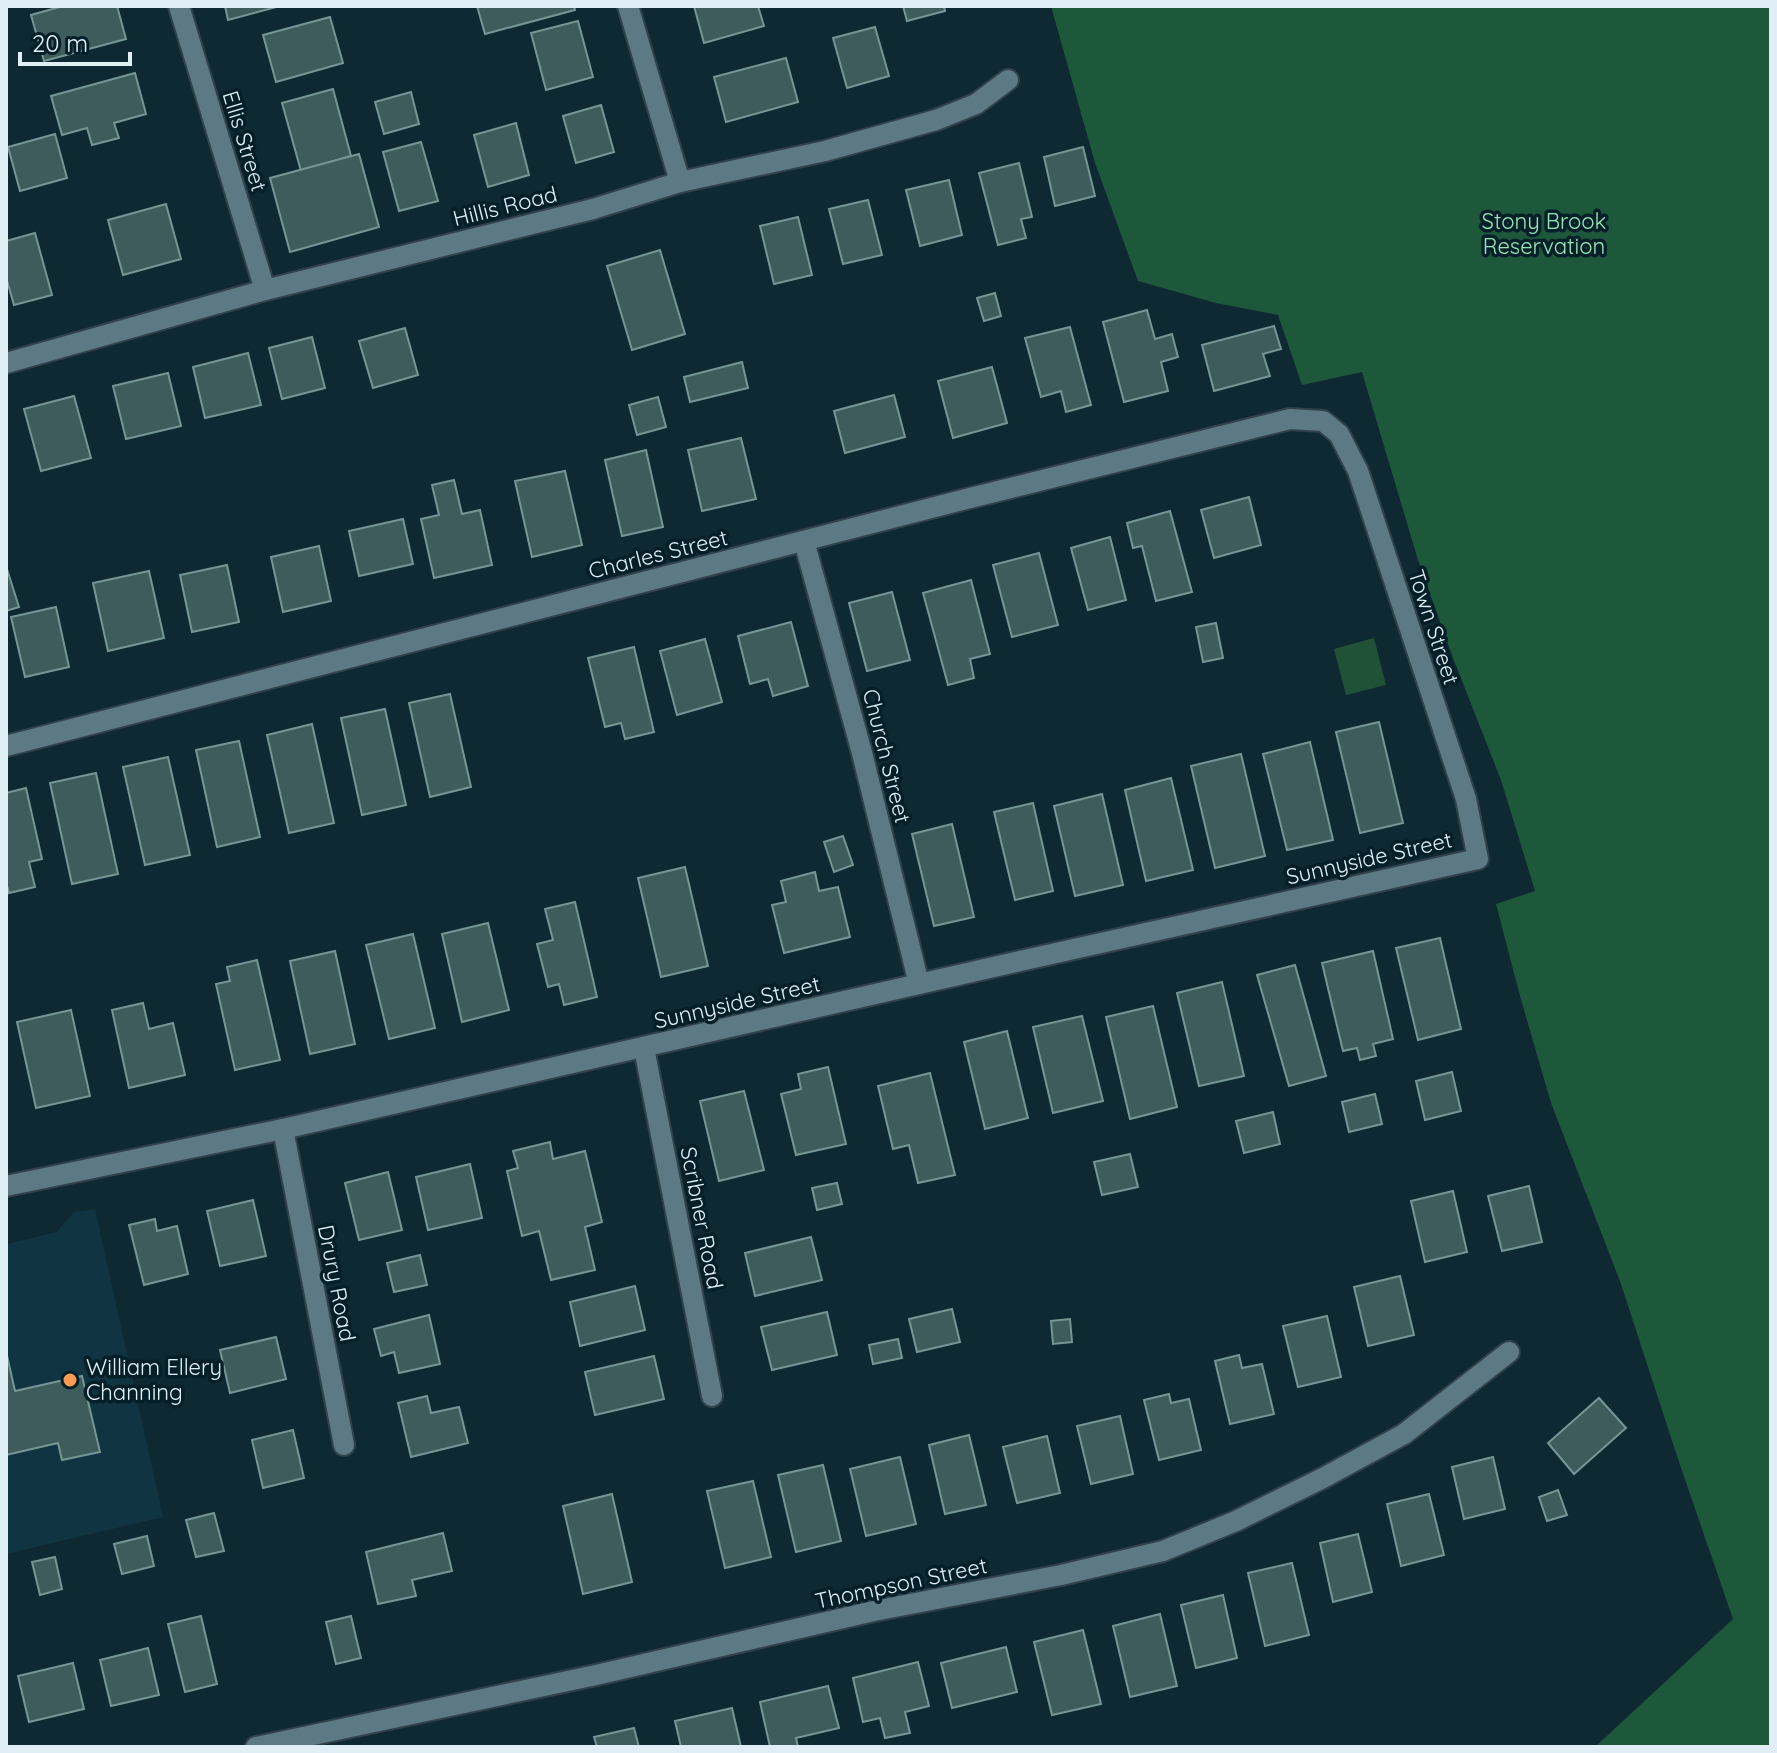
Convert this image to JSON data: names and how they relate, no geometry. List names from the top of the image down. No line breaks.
{"streets":{"street":["Ellis Street","Hillis Road","Charles Street","Town Street","Church Street","Sunnyside Street","Scribner Road","Drury Road","Thompson Street"]},"crossings":[["Ellis Street","Hillis Road"],["Charles Street","Town Street"],["Charles Street","Church Street"],["Town Street","Sunnyside Street"],["Church Street","Sunnyside Street"],["Sunnyside Street","Scribner Road"],["Sunnyside Street","Drury Road"]],"parks":["Stony Brook Reservation"],"places":["William Ellery Channing"],"scale_bar":"20 m"}
